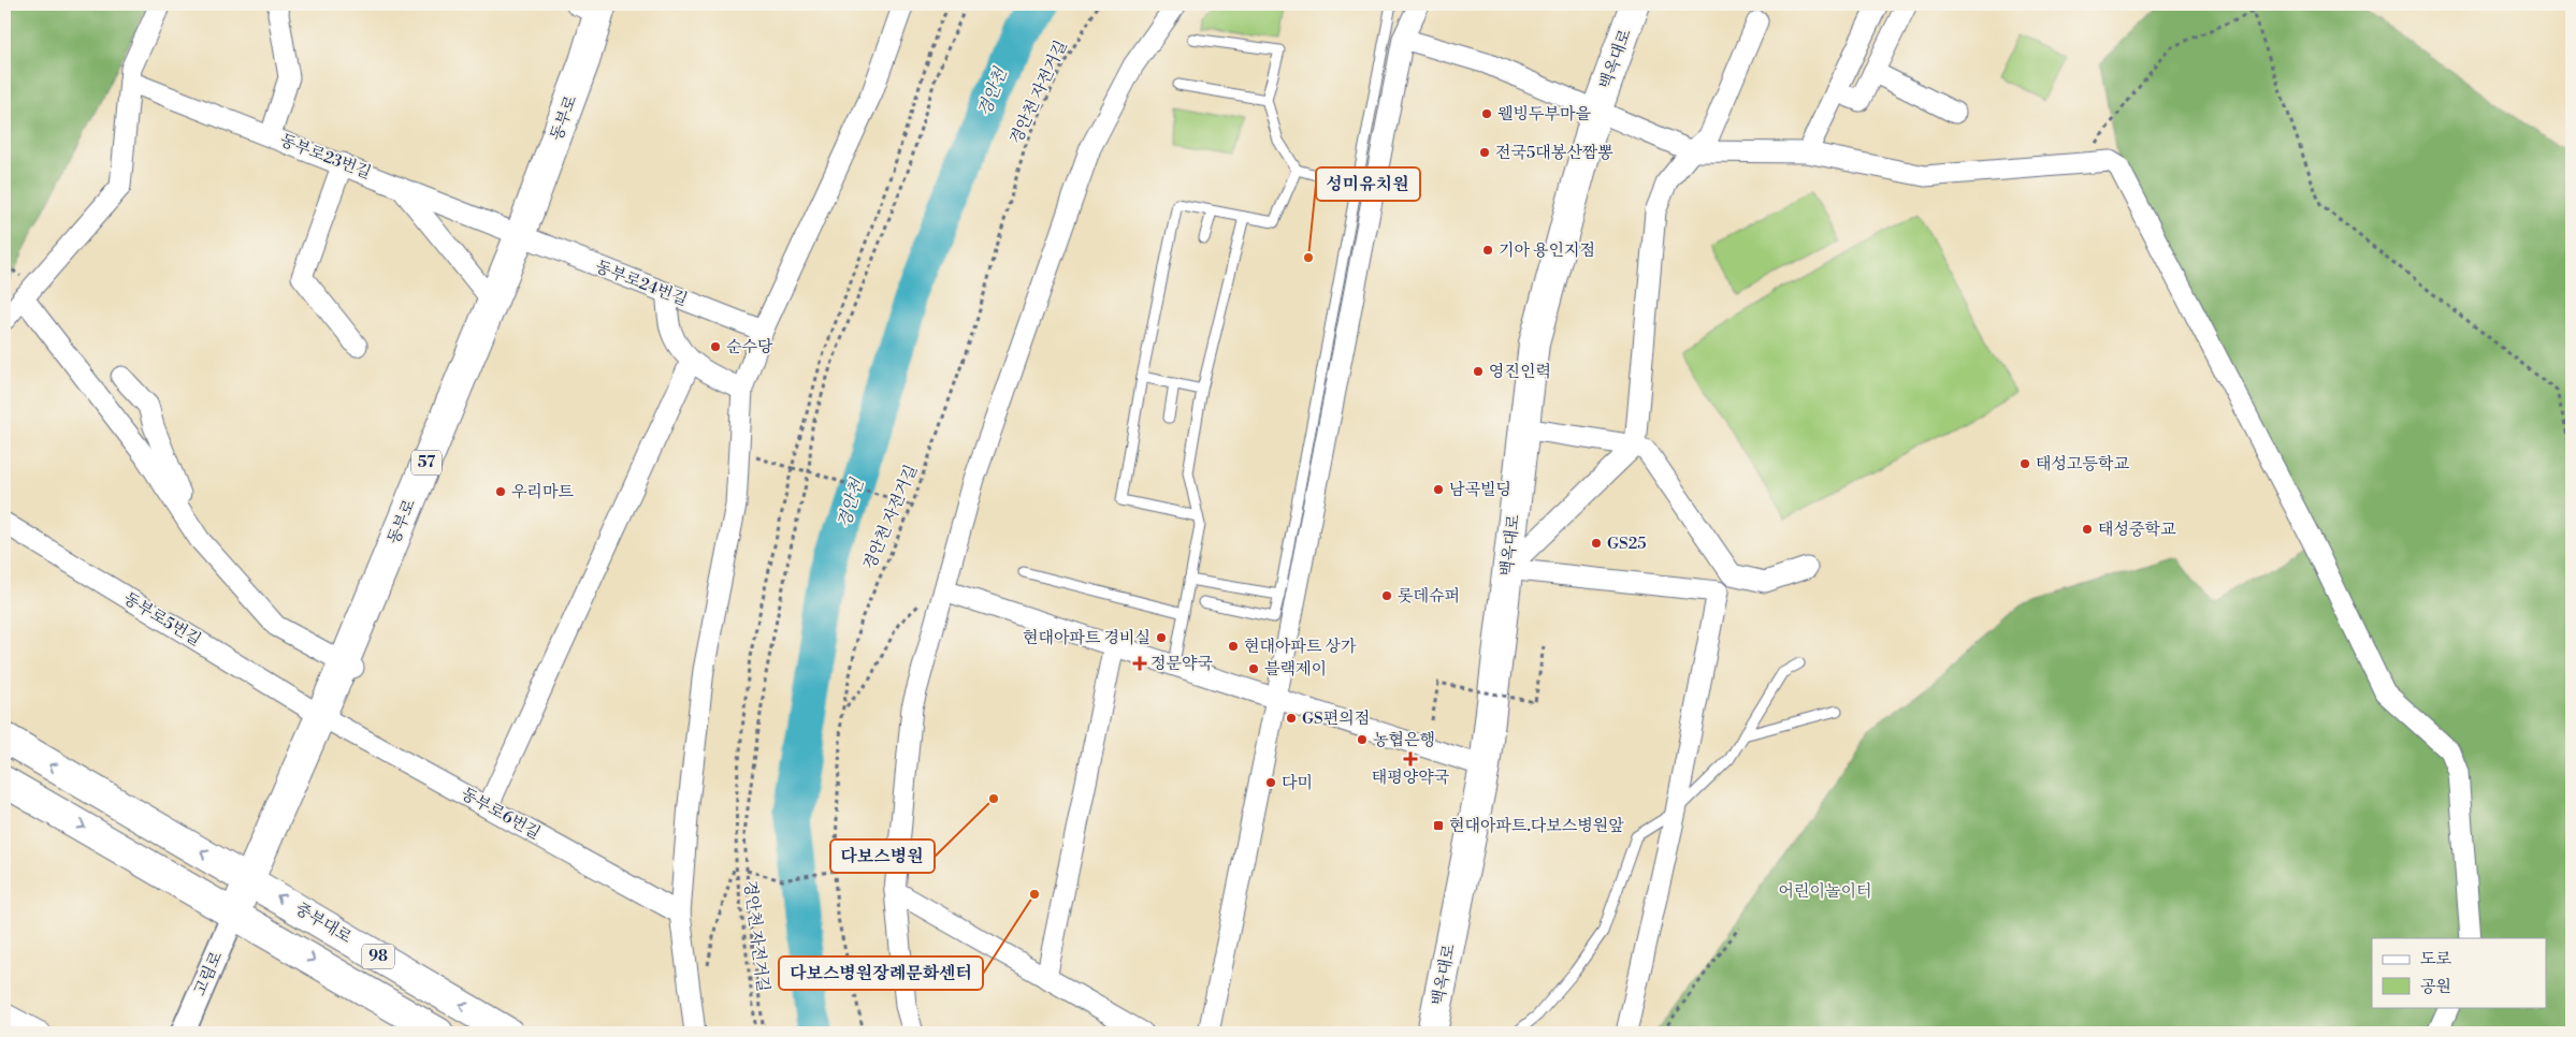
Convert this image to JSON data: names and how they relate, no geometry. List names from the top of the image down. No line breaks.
{"streets":{"main road":["백옥대로","동부로","57","중부대로","98"],"street":["동부로23번길","동부로24번길","동부로5번길","동부로6번길","고림로"],"path":["경안천 자전거길"]},"crossings":[["동부로","동부로23번길"],["동부로","동부로24번길"],["동부로","동부로5번길"],["동부로","동부로6번길"],["동부로","중부대로"],["동부로","98"],["동부로","고림로"],["동부로23번길","동부로24번길"],["동부로5번길","동부로6번길"],["98","고림로"]],"water":["경안천"],"parks":["어린이놀이터"],"places":{"other":["웰빙두부마을","전국5대봉산짬뽕","기아 용인지점","성미유치원","순수당","영진인력","태성고등학교","남곡빌딩","우리마트","태성중학교","GS25","롯데슈퍼","현대아파트 경비실","현대아파트 상가","블랙제이","GS편의점","농협은행","다미","다보스병원","다보스병원장례문화센터"],"health":["정문약국","태평양약국"],"transit":["현대아파트.다보스병원앞"]},"legend":["도로","공원"]}
